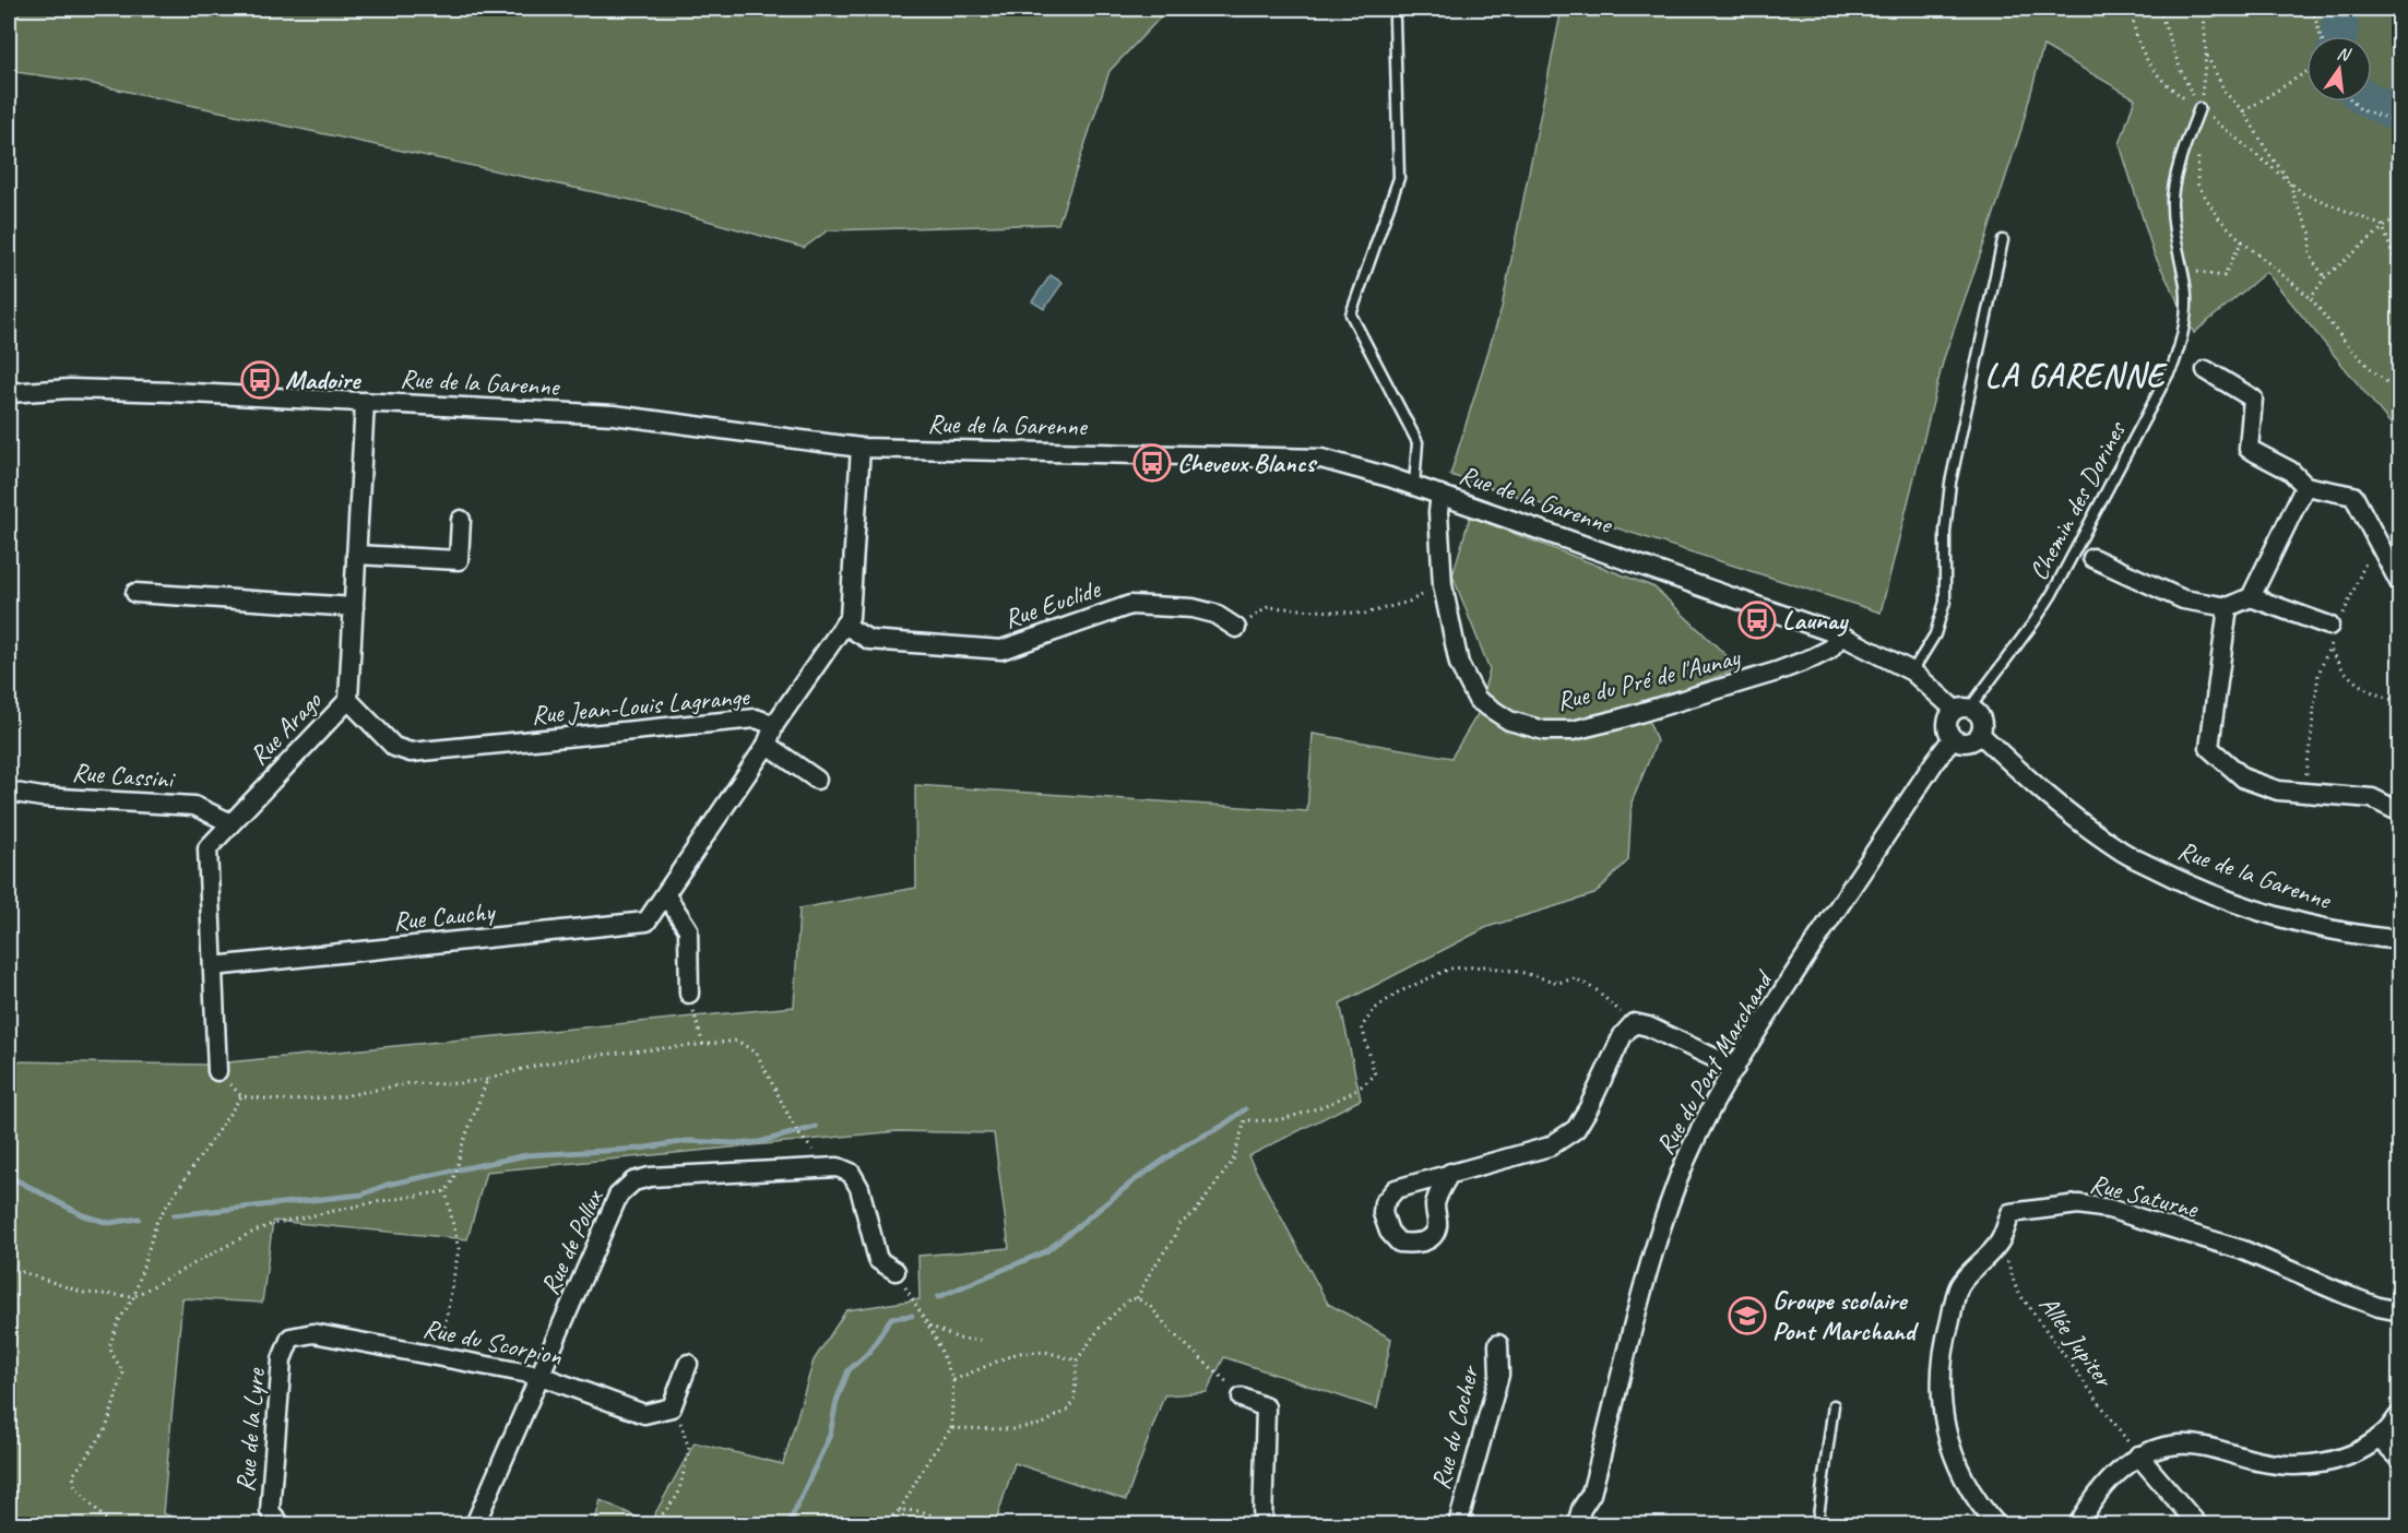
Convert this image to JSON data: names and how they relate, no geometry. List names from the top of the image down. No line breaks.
{"streets":{"street":["Rue de la Garenne","Rue Euclide","Rue du Pré de l'Aunay","Rue Jean-Louis Lagrange","Rue Arago","Rue Cassini","Rue Cauchy","Rue du Pont Marchand","Rue Saturne","Rue de Pollux","Rue du Scorpion","Rue du Cocher","Rue de la Lyre"],"lane":["Chemin des Dorines"],"path":["Allée Jupiter"]},"crossings":[["Rue de la Garenne","Chemin des Dorines"],["Rue de la Garenne","Rue du Pré de l'Aunay"],["Rue de la Garenne","Rue Jean-Louis Lagrange"],["Rue de la Garenne","Rue Arago"],["Rue de la Garenne","Rue du Pont Marchand"],["Chemin des Dorines","Rue du Pont Marchand"],["Rue Euclide","Rue Jean-Louis Lagrange"],["Rue Jean-Louis Lagrange","Rue Arago"],["Rue Jean-Louis Lagrange","Rue Cauchy"],["Rue Arago","Rue Cassini"],["Rue Arago","Rue Cauchy"],["Rue Saturne","Allée Jupiter"],["Rue de Pollux","Rue du Scorpion"],["Rue du Scorpion","Rue de la Lyre"]],"districts":["LA GARENNE"],"places":{"bus stop":["Madoire","Cheveux Blancs","Launay"],"school or university":["Groupe scolaire Pont Marchand"]},"north":"top"}
